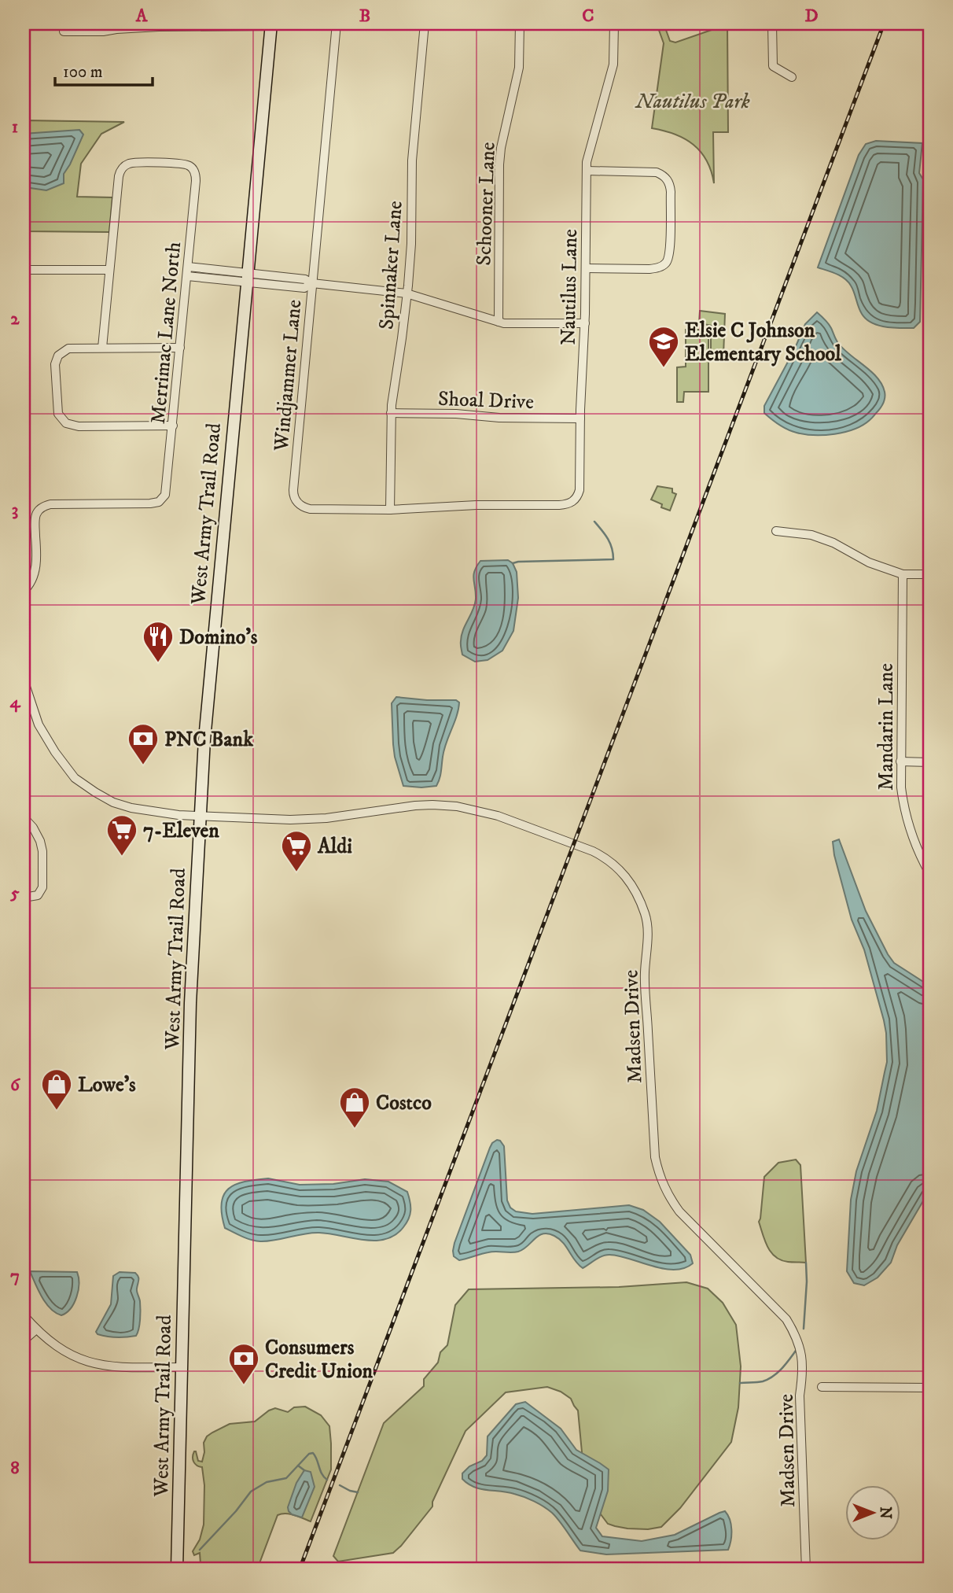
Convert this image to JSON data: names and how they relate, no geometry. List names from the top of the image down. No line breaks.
{"streets":{"main road":["West Army Trail Road"],"street":["Schooner Lane","Spinnaker Lane","Nautilus Lane","Merrimac Lane North","Windjammer Lane","Shoal Drive","Mandarin Lane","Madsen Drive"]},"crossings":[["Spinnaker Lane","Windjammer Lane"],["Spinnaker Lane","Shoal Drive"],["Nautilus Lane","Windjammer Lane"],["Nautilus Lane","Shoal Drive"],["West Army Trail Road","Madsen Drive"]],"parks":["Nautilus Park"],"places":{"school or university":["Elsie C Johnson Elementary School"],"restaurant":["Domino's"],"bank":["PNC Bank","Consumers Credit Union"],"supermarket":["7-Eleven","Aldi"],"shop":["Lowe's","Costco"]},"scale_bar":"100 m","north":"right","grid":{"columns":["A","B","C","D"],"rows":["1","2","3","4","5","6","7","8"]}}
